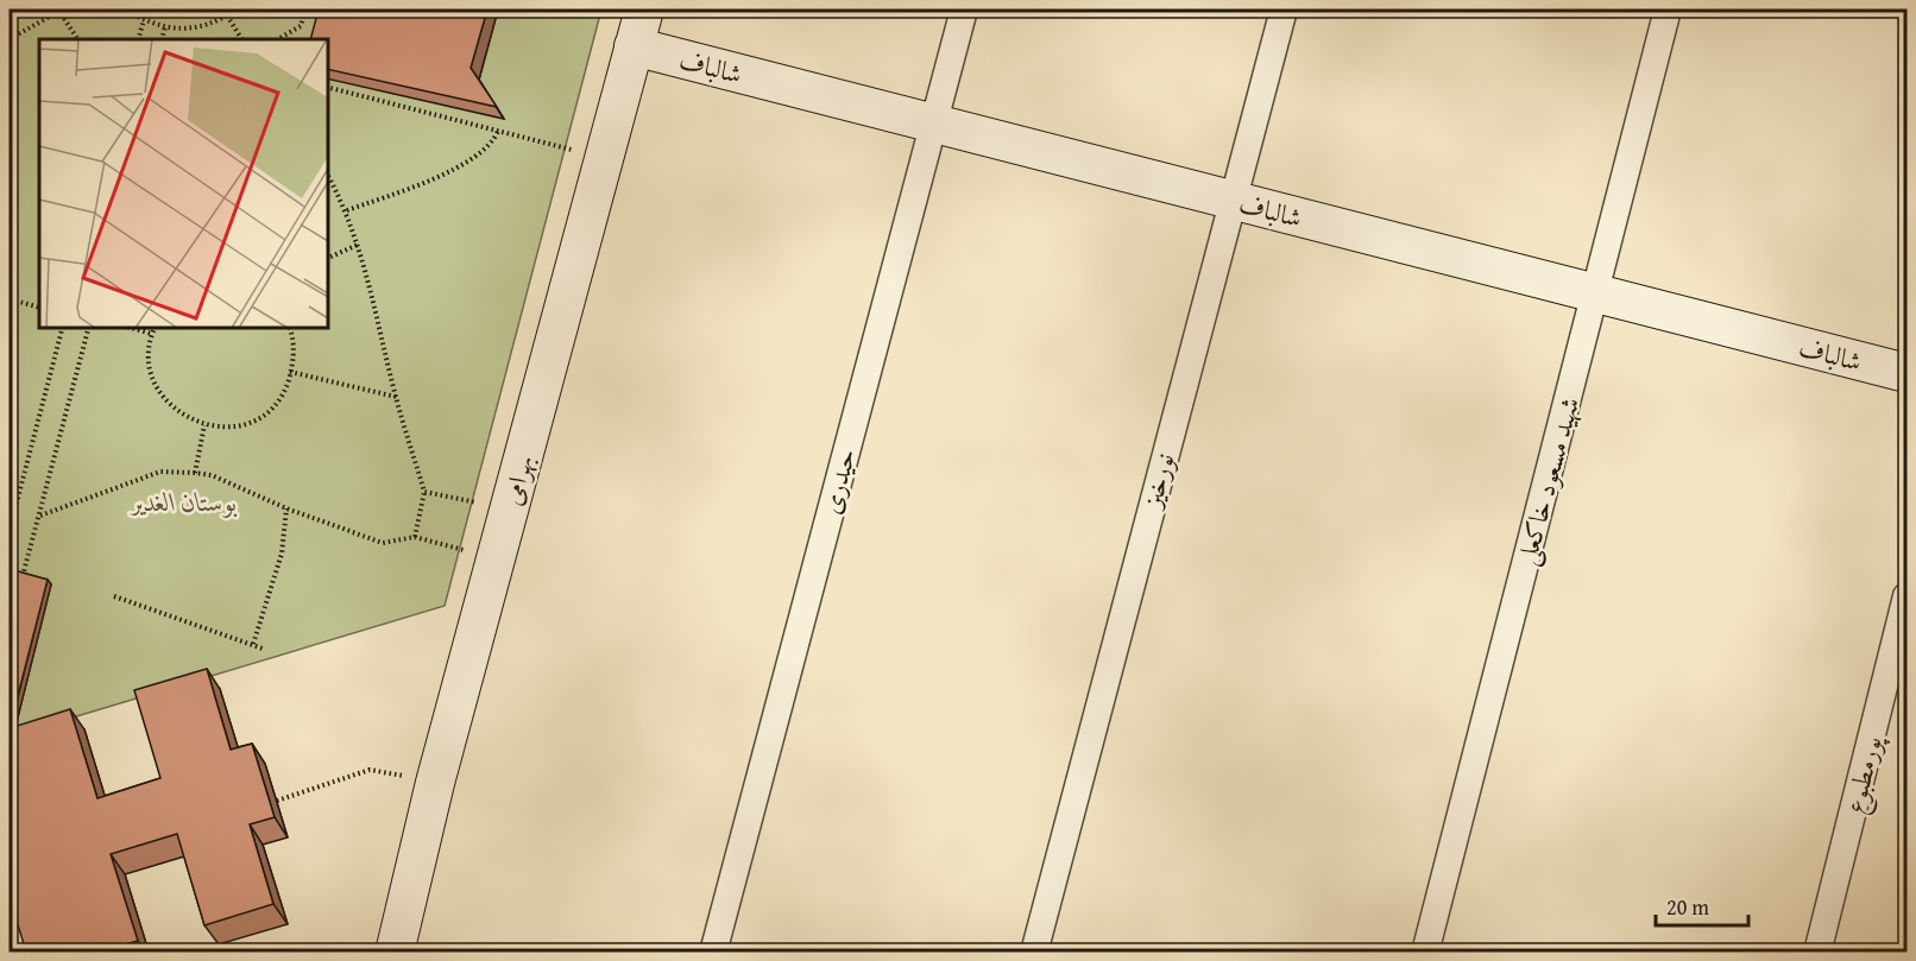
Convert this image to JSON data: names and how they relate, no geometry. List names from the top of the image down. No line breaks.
{"streets":{"street":["شالباف","بهرامی","نورخیز","حیدری","شهید مسعود خاکعلی","پورمطبوع"]},"crossings":[["شالباف","بهرامی"],["شالباف","نورخیز"],["شالباف","حیدری"],["شالباف","شهید مسعود خاکعلی"]],"parks":["بوستان الغدیر"],"scale_bar":"20 m"}
